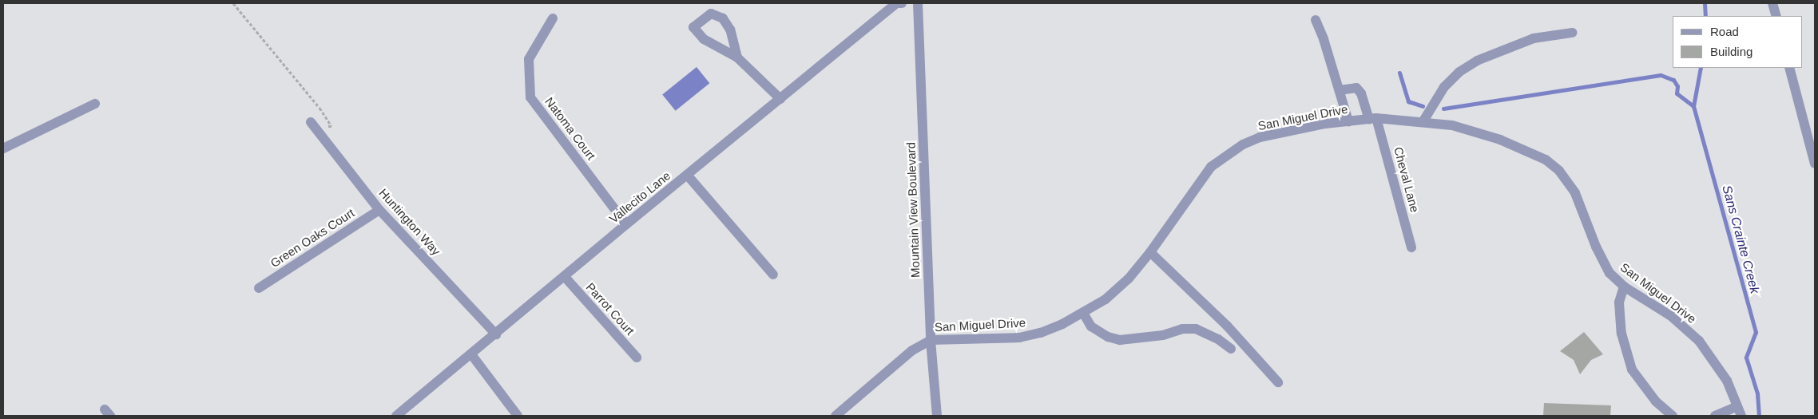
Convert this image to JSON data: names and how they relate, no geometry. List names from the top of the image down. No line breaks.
{"streets":{"street":["San Miguel Drive","Natoma Court","Cheval Lane","Vallecito Lane","Mountain View Boulevard","Huntington Way","Green Oaks Court","Parrot Court"]},"crossings":[["San Miguel Drive","Cheval Lane"],["San Miguel Drive","Mountain View Boulevard"],["Natoma Court","Vallecito Lane"],["Vallecito Lane","Huntington Way"],["Vallecito Lane","Parrot Court"],["Huntington Way","Green Oaks Court"]],"water":["Sans Crainte Creek"],"legend":["Road","Building"]}
